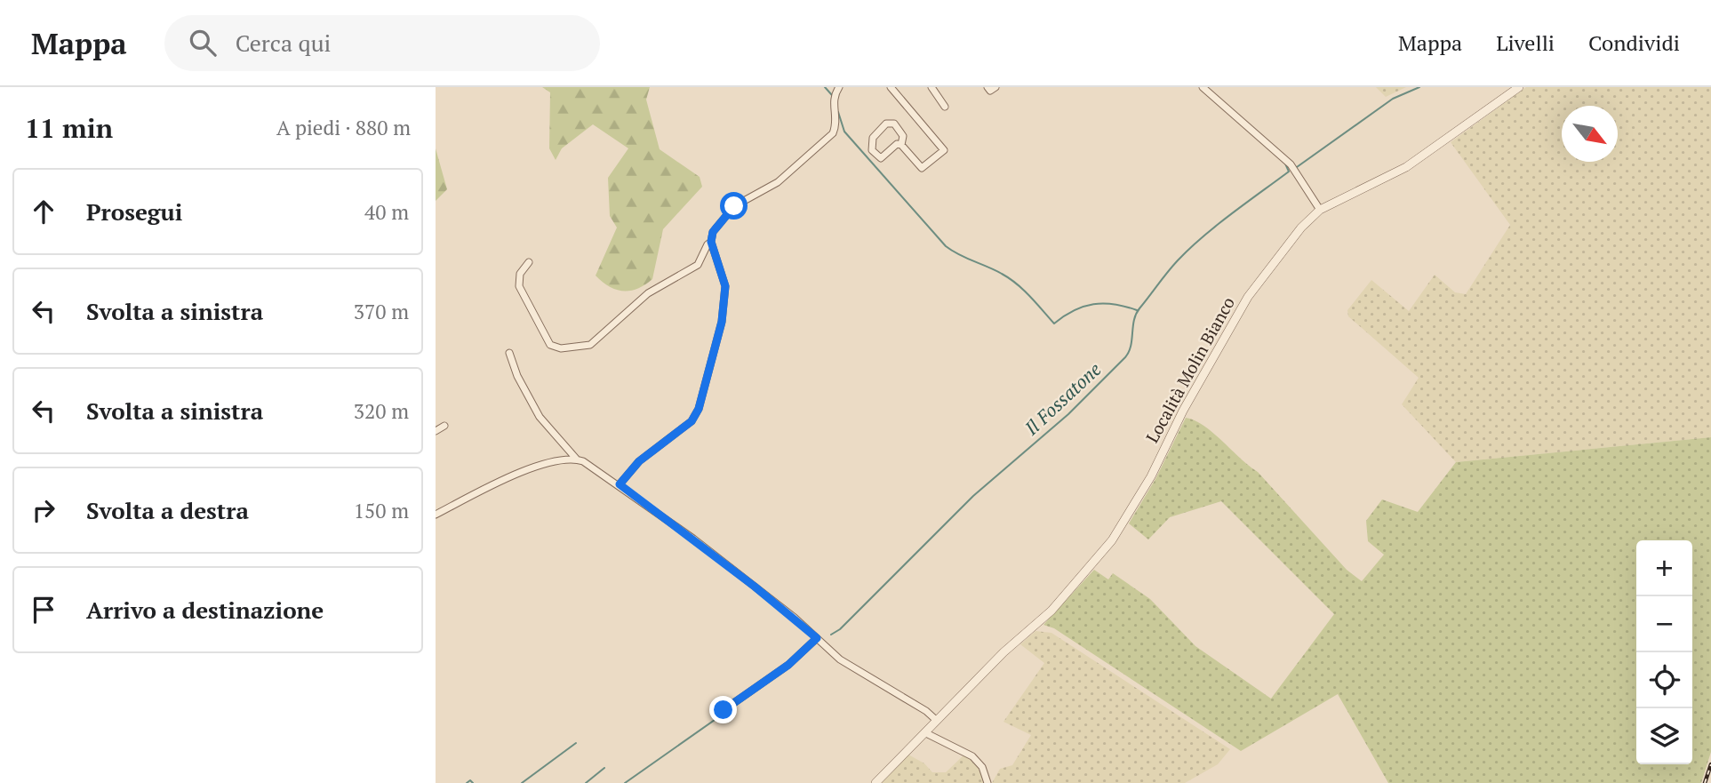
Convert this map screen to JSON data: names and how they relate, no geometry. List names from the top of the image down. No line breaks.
{"streets":{"street":["Località Molin Bianco"]},"water":["Il Fossatone"],"north":"bottom right","page":{"header":"Mappa","search":"Cerca qui","nav":["Mappa","Livelli","Condividi"],"heading":["11 min","A piedi · 880 m"],"list":[["Prosegui","40 m"],["Svolta a sinistra","370 m"],["Svolta a sinistra","320 m"],["Svolta a destra","150 m"],"Arrivo a destinazione"],"map_buttons":["+","−"]}}
